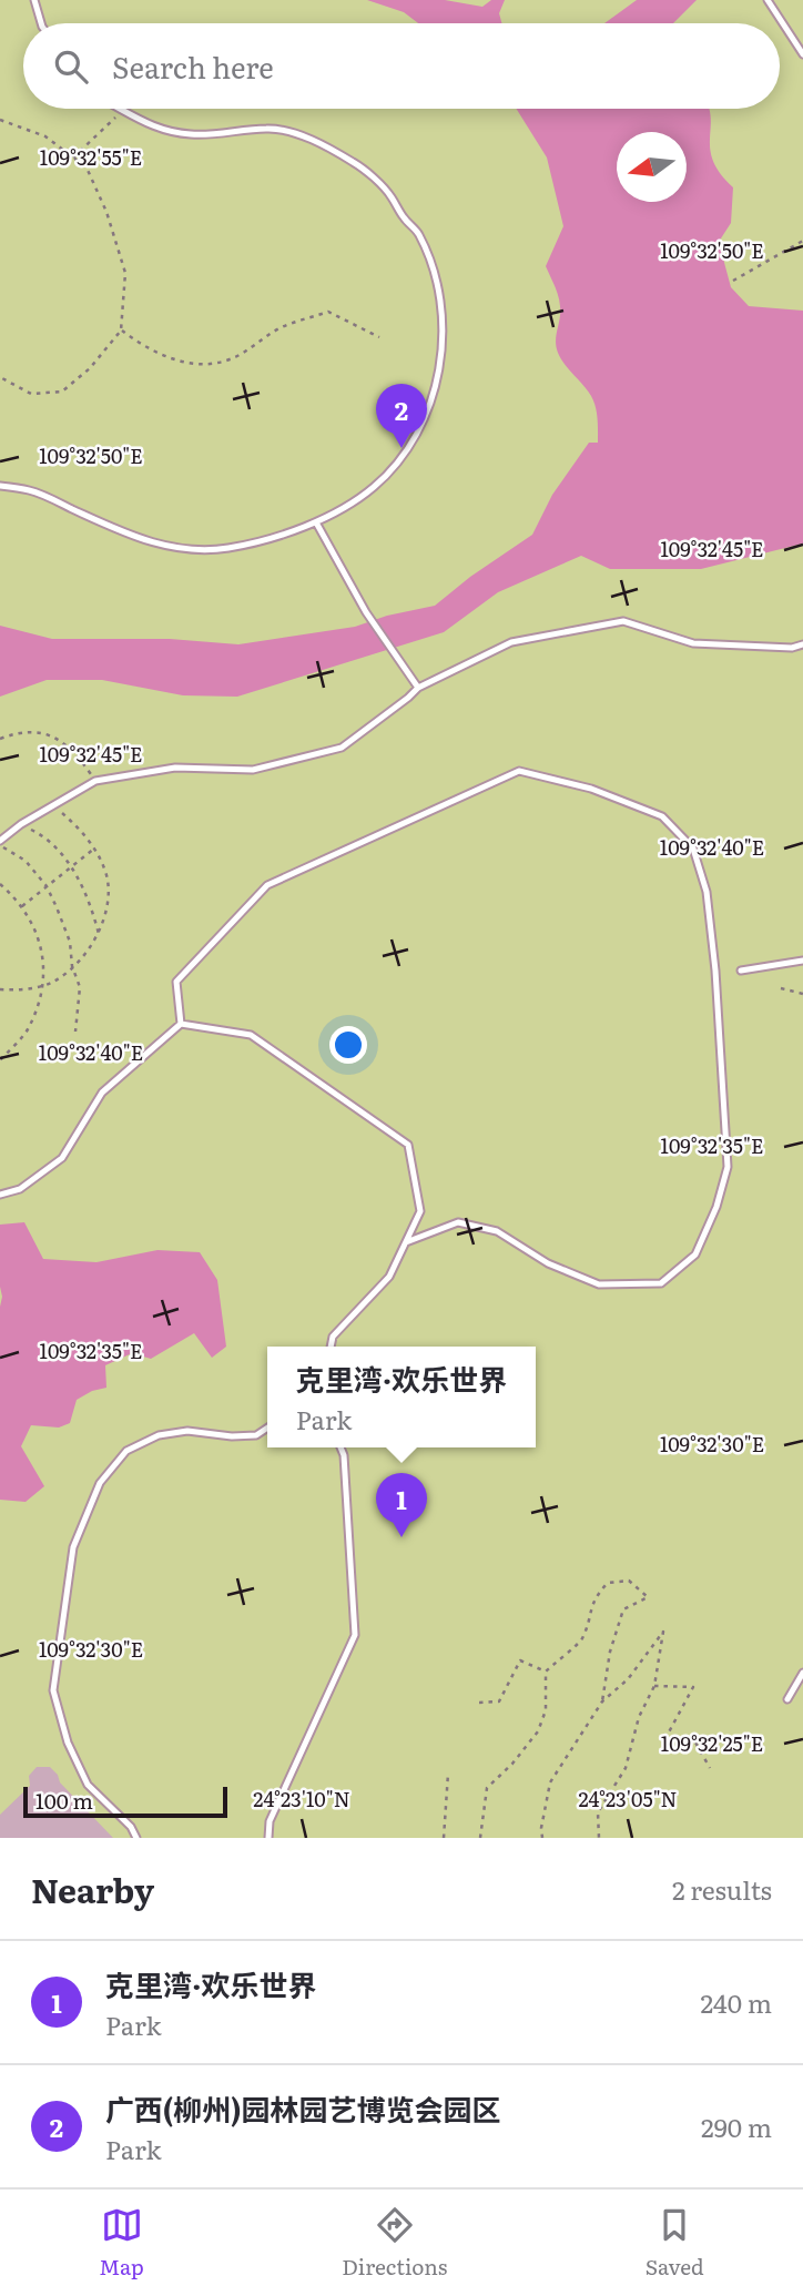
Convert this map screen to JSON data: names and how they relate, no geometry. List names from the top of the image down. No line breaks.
{"scale_bar":"100 m","north":"left","page":{"search":"Search here","pins":["2","1"],"popup":["克里湾·欢乐世界","Park"],"scale":"100 m","heading":["Nearby","2 results"],"list":[{"mark":"1","name":"克里湾·欢乐世界","note":"Park","value":"240 m"},{"mark":"2","name":"广西(柳州)园林园艺博览会园区","note":"Park","value":"290 m"}],"nav":["Map","Directions","Saved"]},"coordinates":["109°32'55\"E","109°32'50\"E","109°32'45\"E","109°32'40\"E","109°32'35\"E","109°32'30\"E","109°32'25\"E","24°23'10\"N","24°23'05\"N"]}
